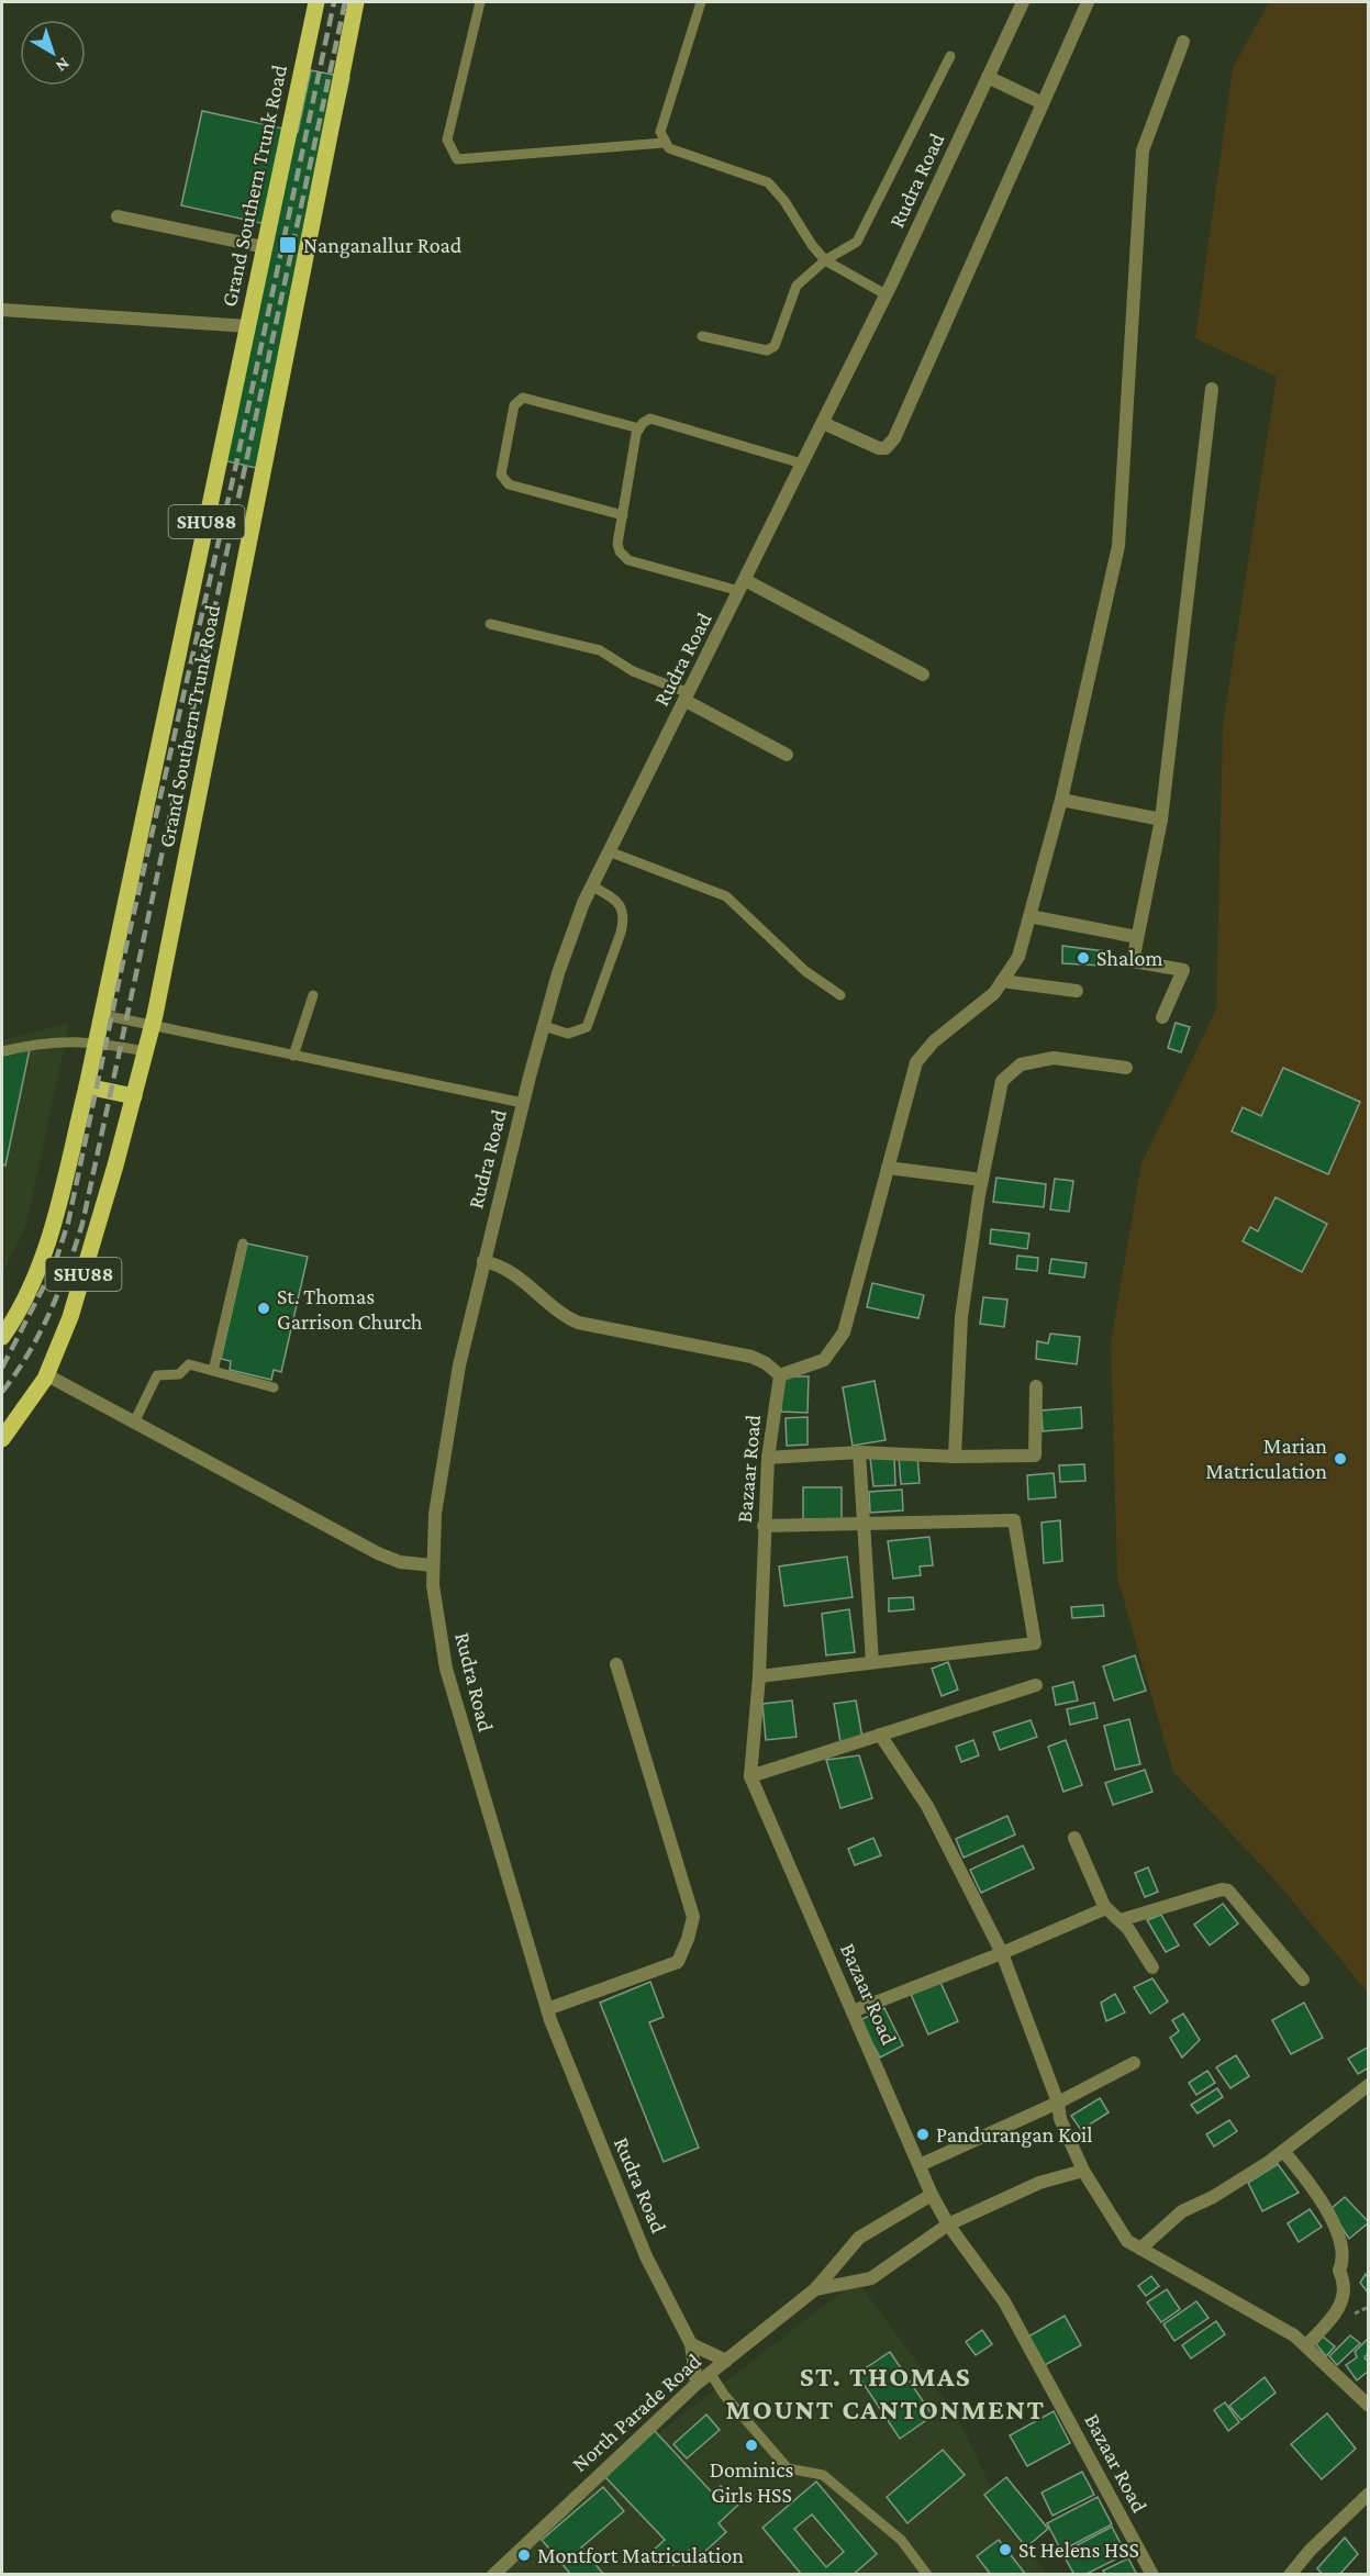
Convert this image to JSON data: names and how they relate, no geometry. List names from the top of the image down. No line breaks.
{"streets":{"main road":["Grand Southern Trunk Road","SHU88"],"street":["Rudra Road","Bazaar Road","North Parade Road"]},"crossings":[["Rudra Road","North Parade Road"],["Bazaar Road","North Parade Road"]],"districts":["ST. THOMAS MOUNT CANTONMENT"],"places":{"transit":["Nanganallur Road"],"other":["Shalom","St. Thomas Garrison Church","Marian Matriculation","Pandurangan Koil","Dominics Girls HSS","St Helens HSS","Montfort Matriculation"]},"north":"bottom right"}
